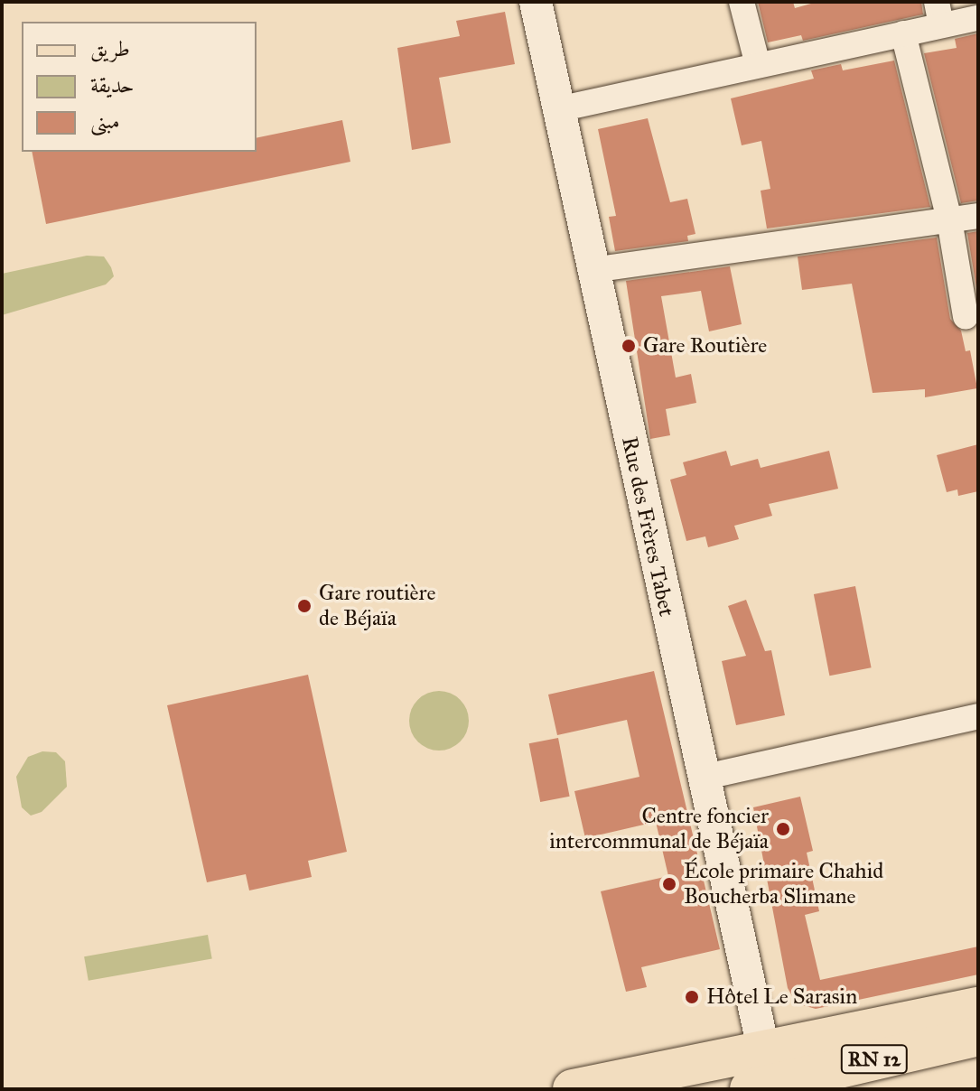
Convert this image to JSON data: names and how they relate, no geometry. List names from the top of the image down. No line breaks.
{"streets":{"main road":["RN 12"],"street":["Rue des Frères Tabet"]},"crossings":[["Rue des Frères Tabet","RN 12"]],"places":["Gare Routière","Gare routière de Béjaïa","Centre foncier intercommunal de Béjaïa","École primaire Chahid Boucherba Slimane","Hôtel Le Sarasin"],"legend":["طريق","حديقة","مبنى"]}
